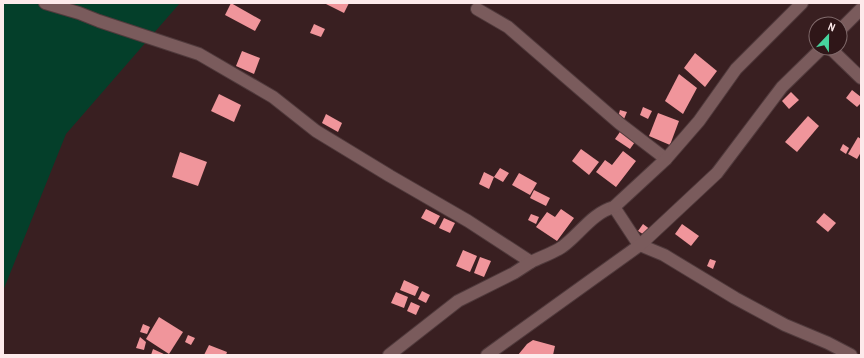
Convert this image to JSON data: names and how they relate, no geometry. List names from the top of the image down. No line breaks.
{"north":"top"}
